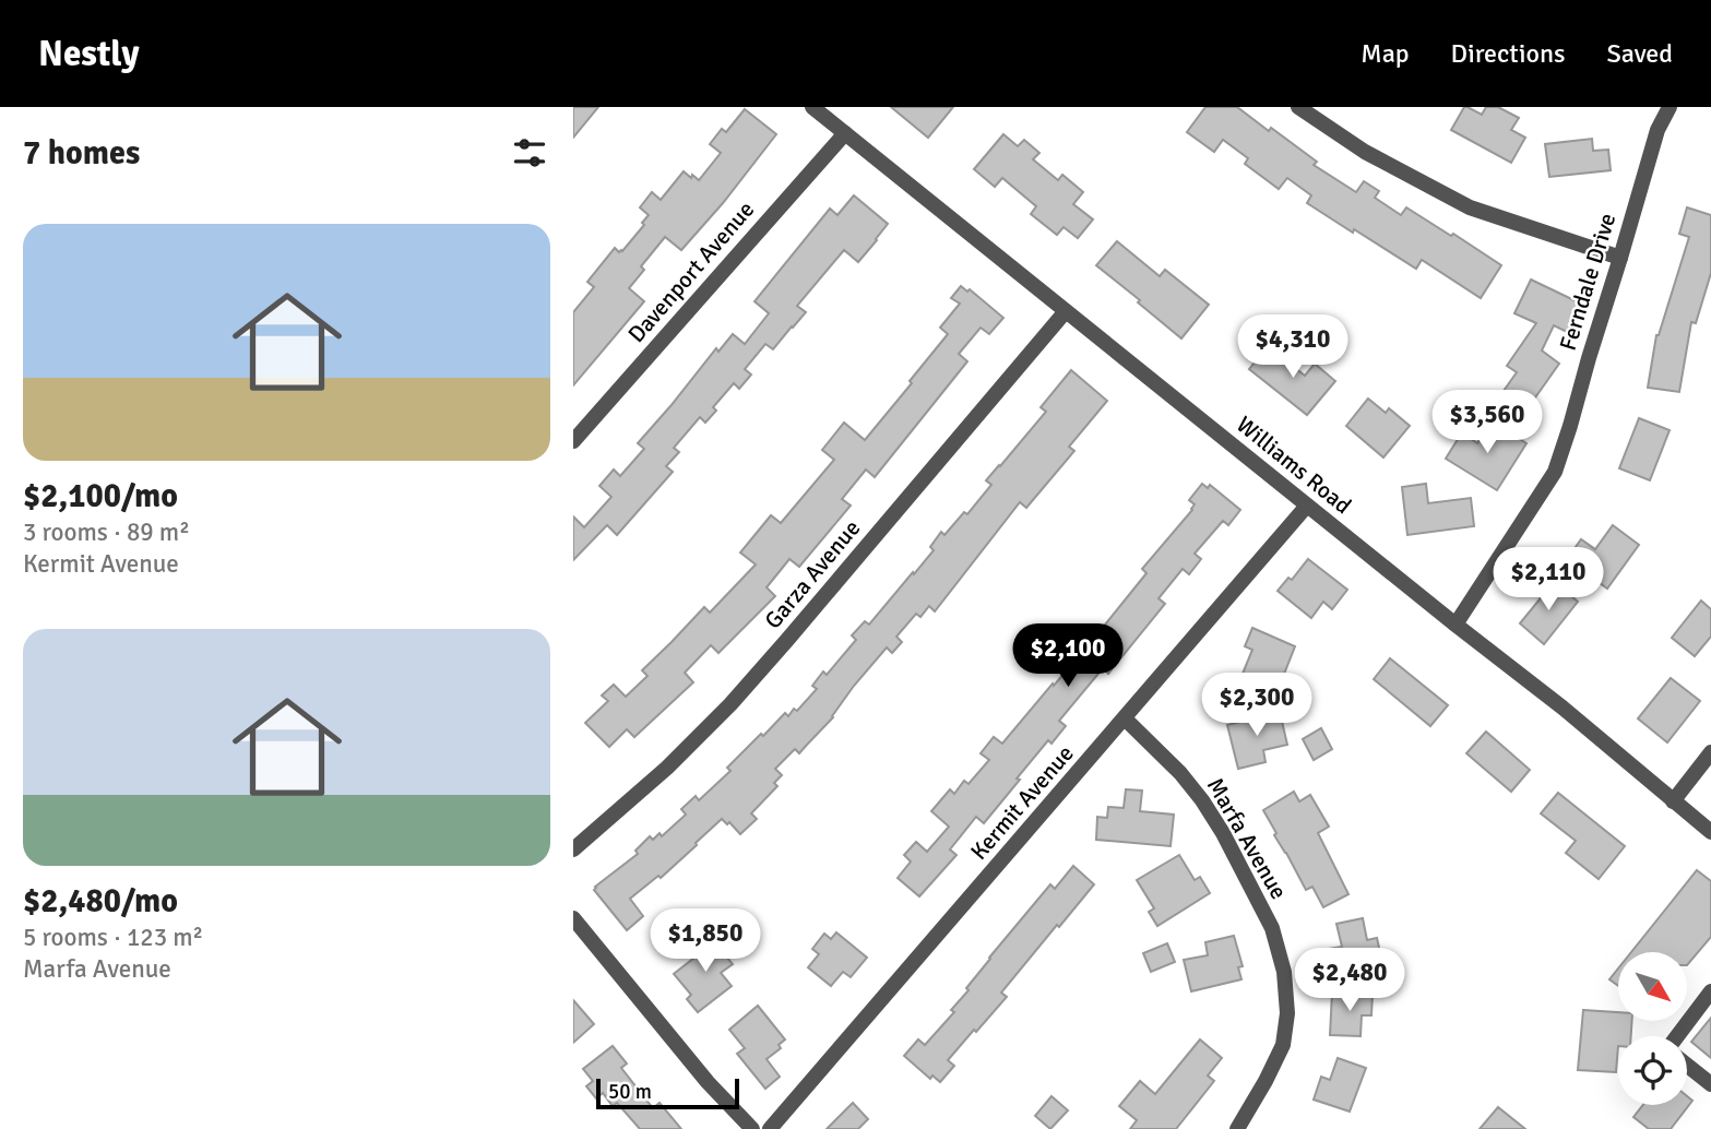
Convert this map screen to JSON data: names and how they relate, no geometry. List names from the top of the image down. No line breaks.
{"streets":{"street":["Davenport Avenue","Ferndale Drive","Williams Road","Garza Avenue","Kermit Avenue","Marfa Avenue"]},"crossings":[["Davenport Avenue","Williams Road"],["Ferndale Drive","Williams Road"],["Williams Road","Garza Avenue"],["Williams Road","Kermit Avenue"],["Kermit Avenue","Marfa Avenue"]],"scale_bar":"50 m","north":"bottom right","page":{"header":"Nestly","nav":["Map","Directions","Saved"],"heading":"7 homes","list":[{"name":"$2,100/mo","note":"3 rooms · 89 m² · Kermit Avenue"},{"name":"$2,480/mo","note":"5 rooms · 123 m² · Marfa Avenue"}],"price":["$4,310","$3,560","$2,110","$2,100","$2,300","$1,850","$2,480"],"scale":"50 m"}}
